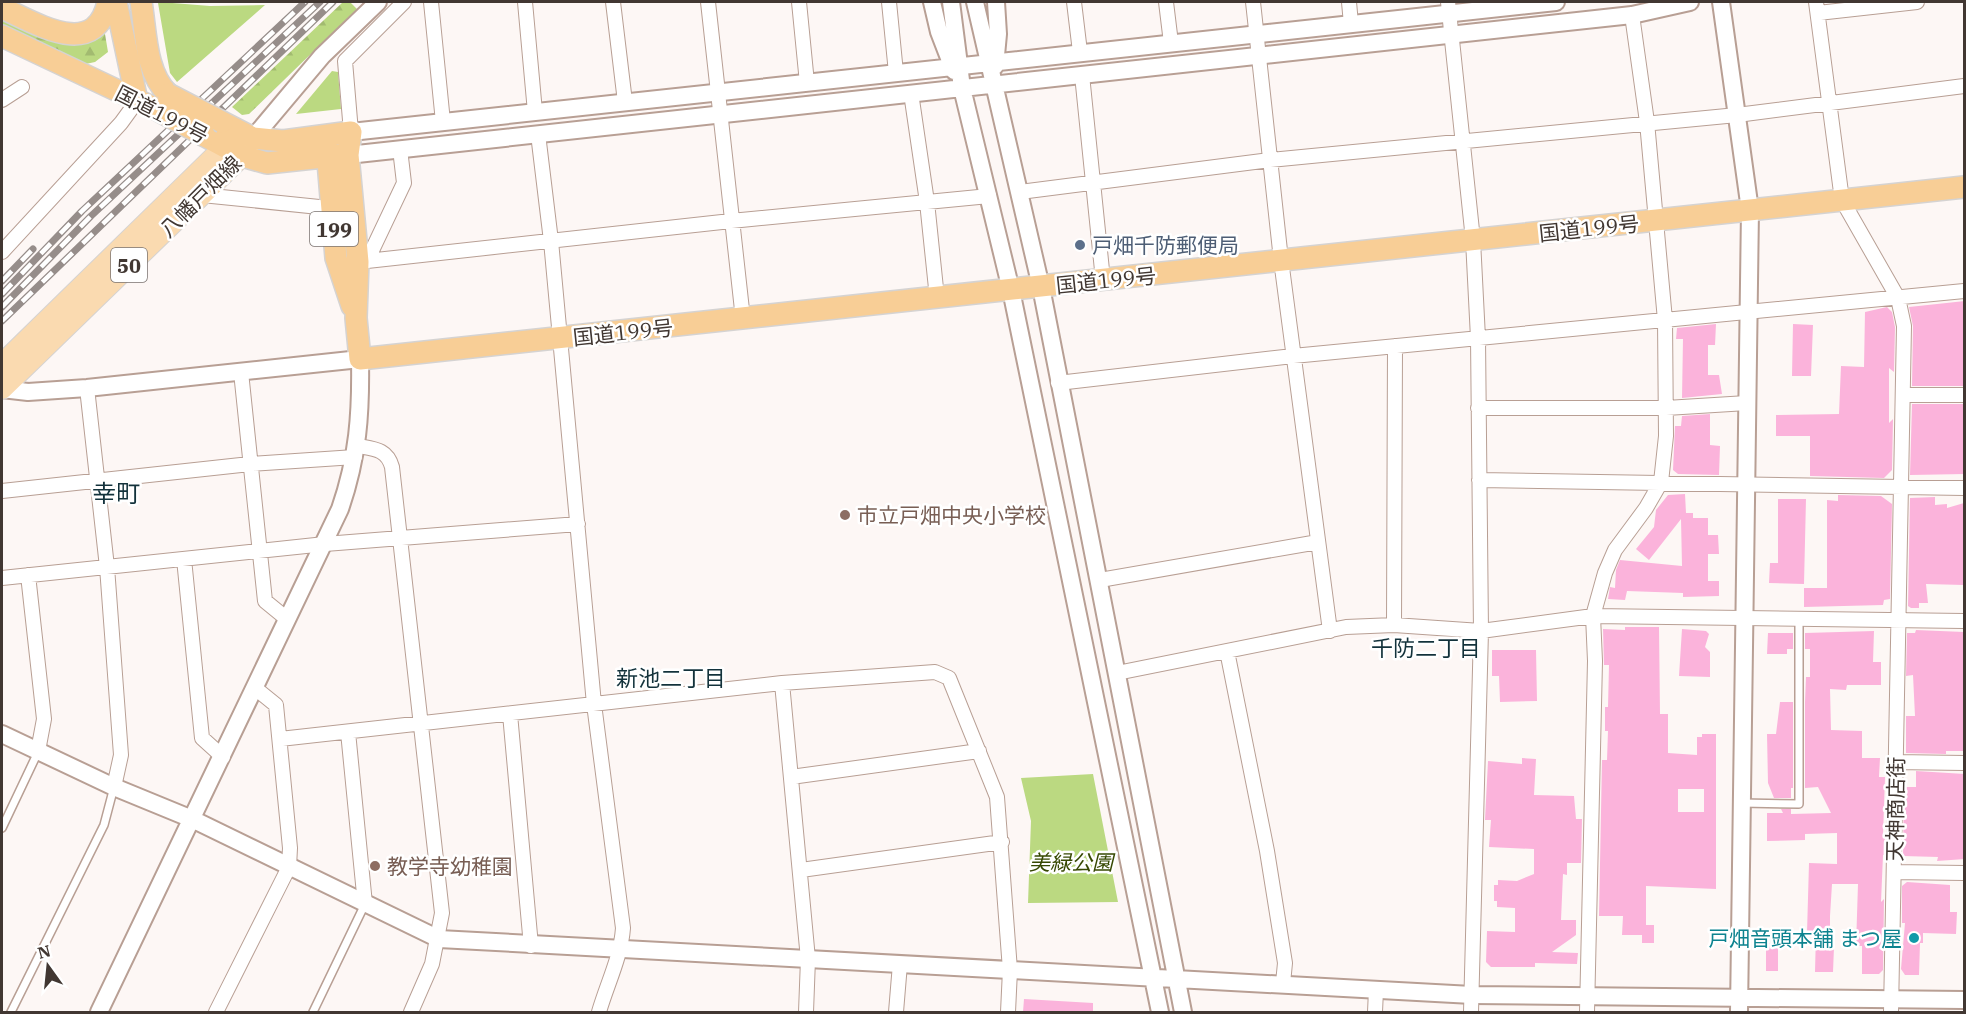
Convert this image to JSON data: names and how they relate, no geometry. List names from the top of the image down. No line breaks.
{"streets":{"highway":["国道199号","199"],"main road":["八幡戸畑線","50"],"street":["天神商店街"]},"crossings":[["国道199号","八幡戸畑線"],["国道199号","199"],["国道199号","天神商店街"]],"districts":["幸町","千防二丁目","新池二丁目"],"parks":["美緑公園"],"places":["戸畑千防郵便局","市立戸畑中央小学校","教学寺幼稚園","戸畑音頭本舗 まつ屋"],"north":"top"}
